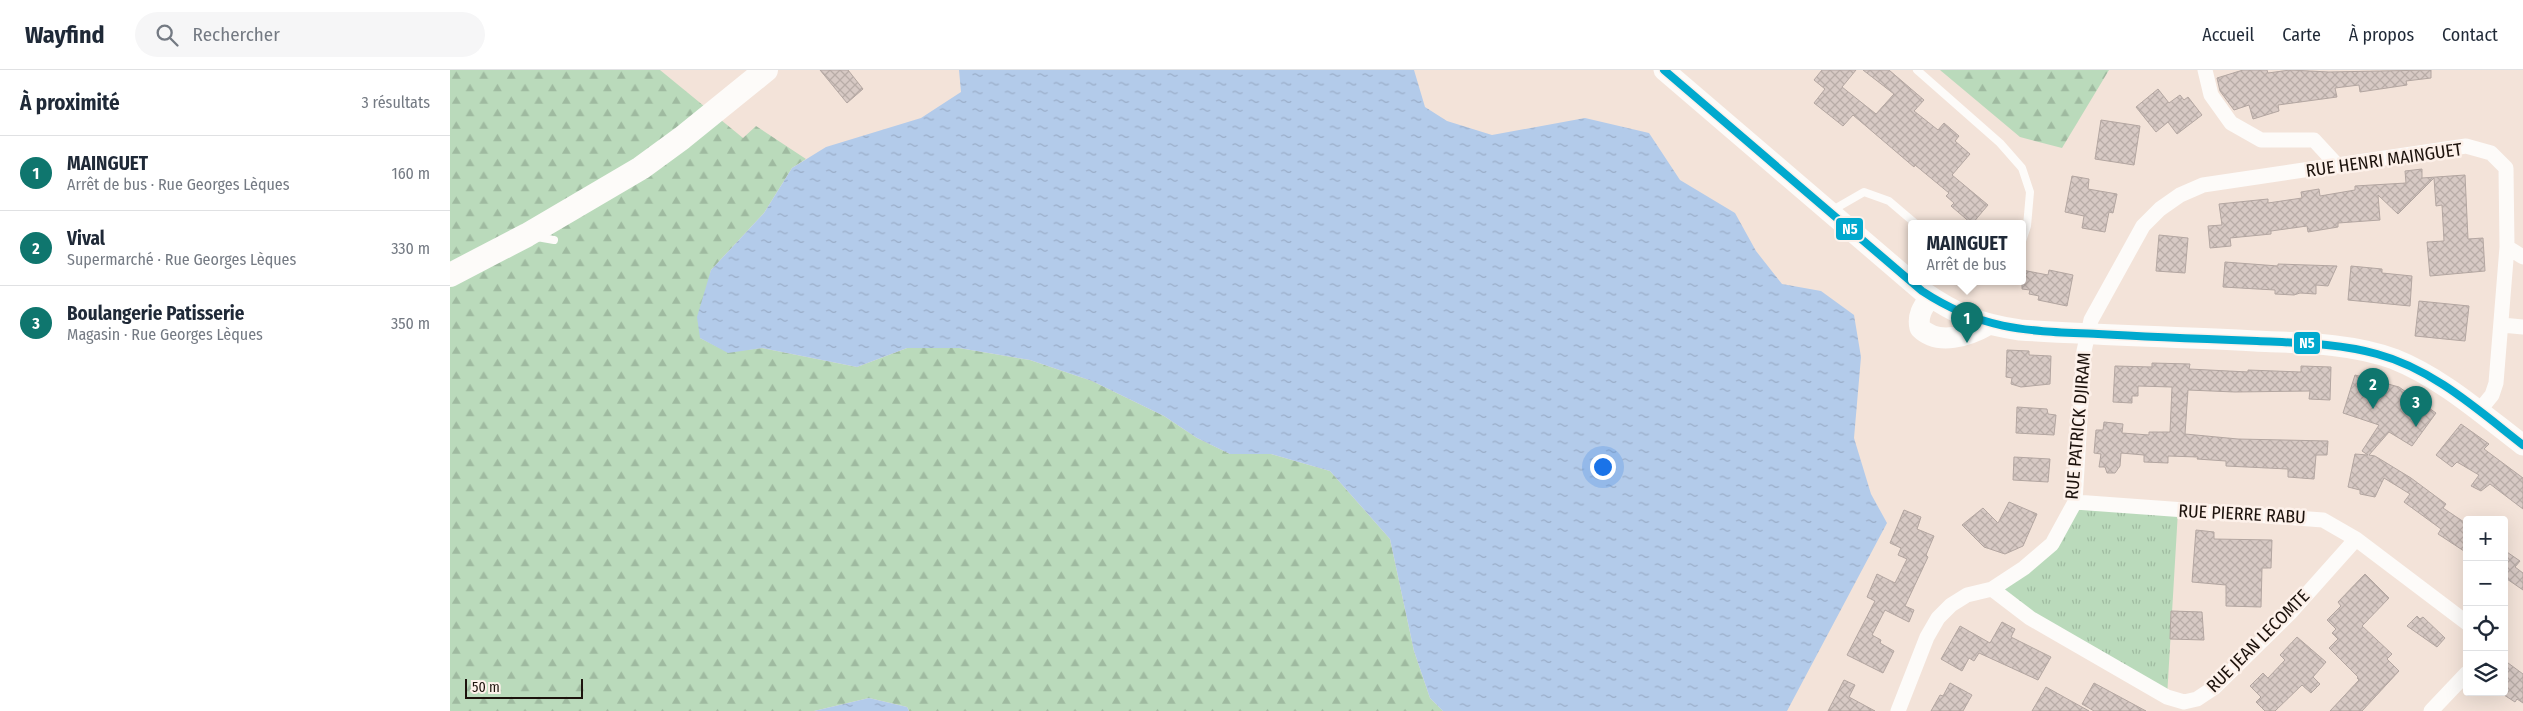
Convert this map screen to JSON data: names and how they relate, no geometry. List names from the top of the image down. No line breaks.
{"streets":{"street":["RUE HENRI MAINGUET","RUE PATRICK DJIRAM","RUE PIERRE RABU","RUE JEAN LECOMTE"]},"crossings":[["RUE HENRI MAINGUET","RUE PATRICK DJIRAM"],["RUE PATRICK DJIRAM","RUE PIERRE RABU"],["RUE PATRICK DJIRAM","RUE JEAN LECOMTE"],["RUE PIERRE RABU","RUE JEAN LECOMTE"]],"lines":["transit line N5"],"scale_bar":"50 m","page":{"header":"Wayfind","search":"Rechercher","nav":["Accueil","Carte","À propos","Contact"],"heading":["À proximité","3 résultats"],"list":[{"mark":"1","name":"MAINGUET","note":"Arrêt de bus · Rue Georges Lèques","value":"160 m"},{"mark":"2","name":"Vival","note":"Supermarché · Rue Georges Lèques","value":"330 m"},{"mark":"3","name":"Boulangerie Patisserie","note":"Magasin · Rue Georges Lèques","value":"350 m"}],"popup":["MAINGUET","Arrêt de bus"],"pins":["1","2","3"],"map_buttons":["+","−"],"scale":"50 m"}}
